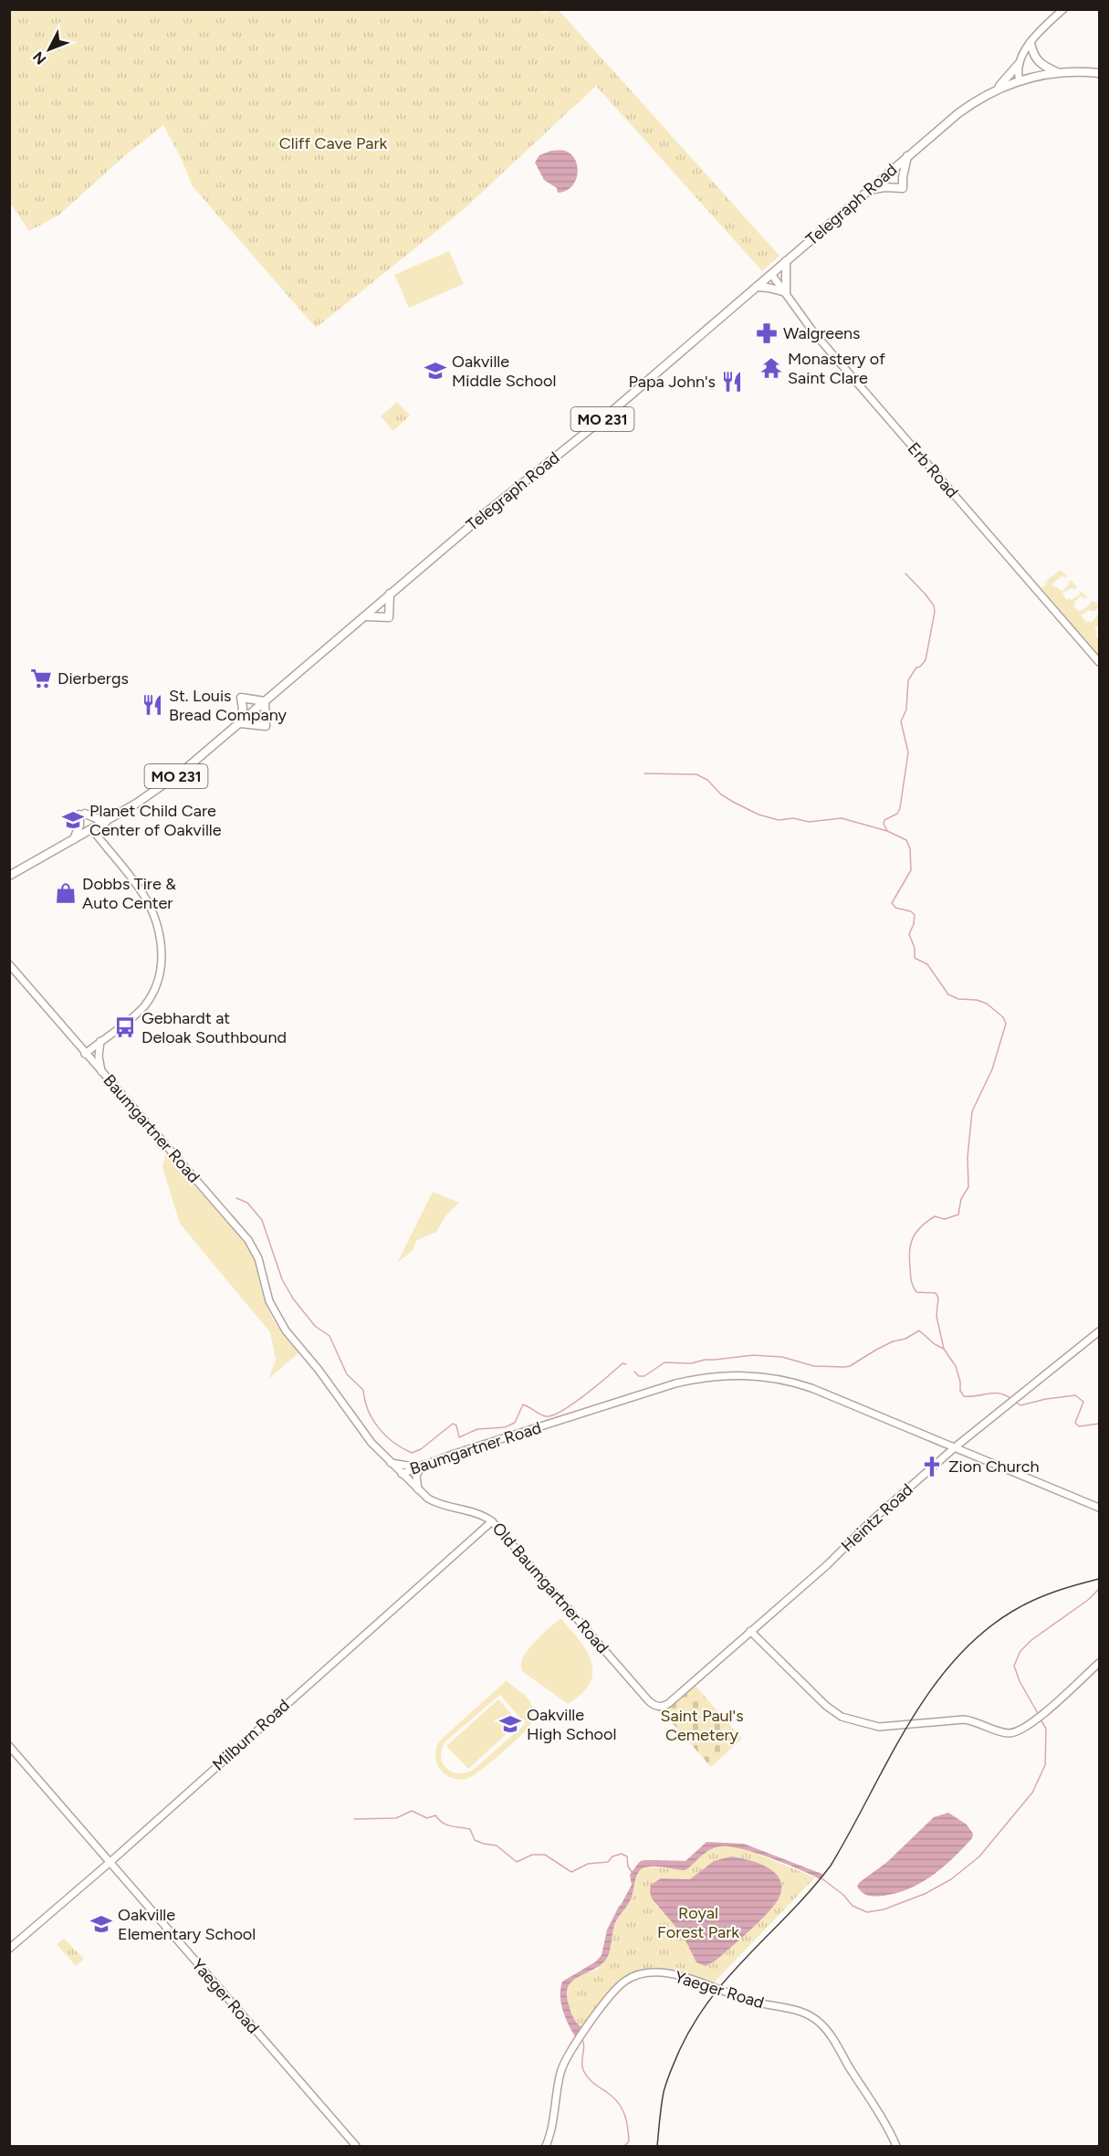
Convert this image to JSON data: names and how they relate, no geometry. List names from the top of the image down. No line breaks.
{"streets":{"main road":["Telegraph Road","MO 231"],"street":["Erb Road","Baumgartner Road","Heintz Road","Old Baumgartner Road","Milburn Road","Yaeger Road"]},"crossings":[["Telegraph Road","Erb Road"],["Baumgartner Road","Heintz Road"],["Baumgartner Road","Old Baumgartner Road"],["Heintz Road","Old Baumgartner Road"],["Old Baumgartner Road","Milburn Road"],["Milburn Road","Yaeger Road"]],"parks":["Cliff Cave Park","Saint Paul's Cemetery","Royal Forest Park"],"places":{"pharmacy":["Walgreens"],"temple":["Monastery of Saint Clare"],"school or university":["Oakville Middle School","Planet Child Care Center of Oakville","Oakville High School","Oakville Elementary School"],"restaurant":["Papa John's","St. Louis Bread Company"],"supermarket":["Dierbergs"],"shop":["Dobbs Tire & Auto Center"],"bus stop":["Gebhardt at Deloak Southbound"],"church":["Zion Church"]},"north":"bottom left"}
